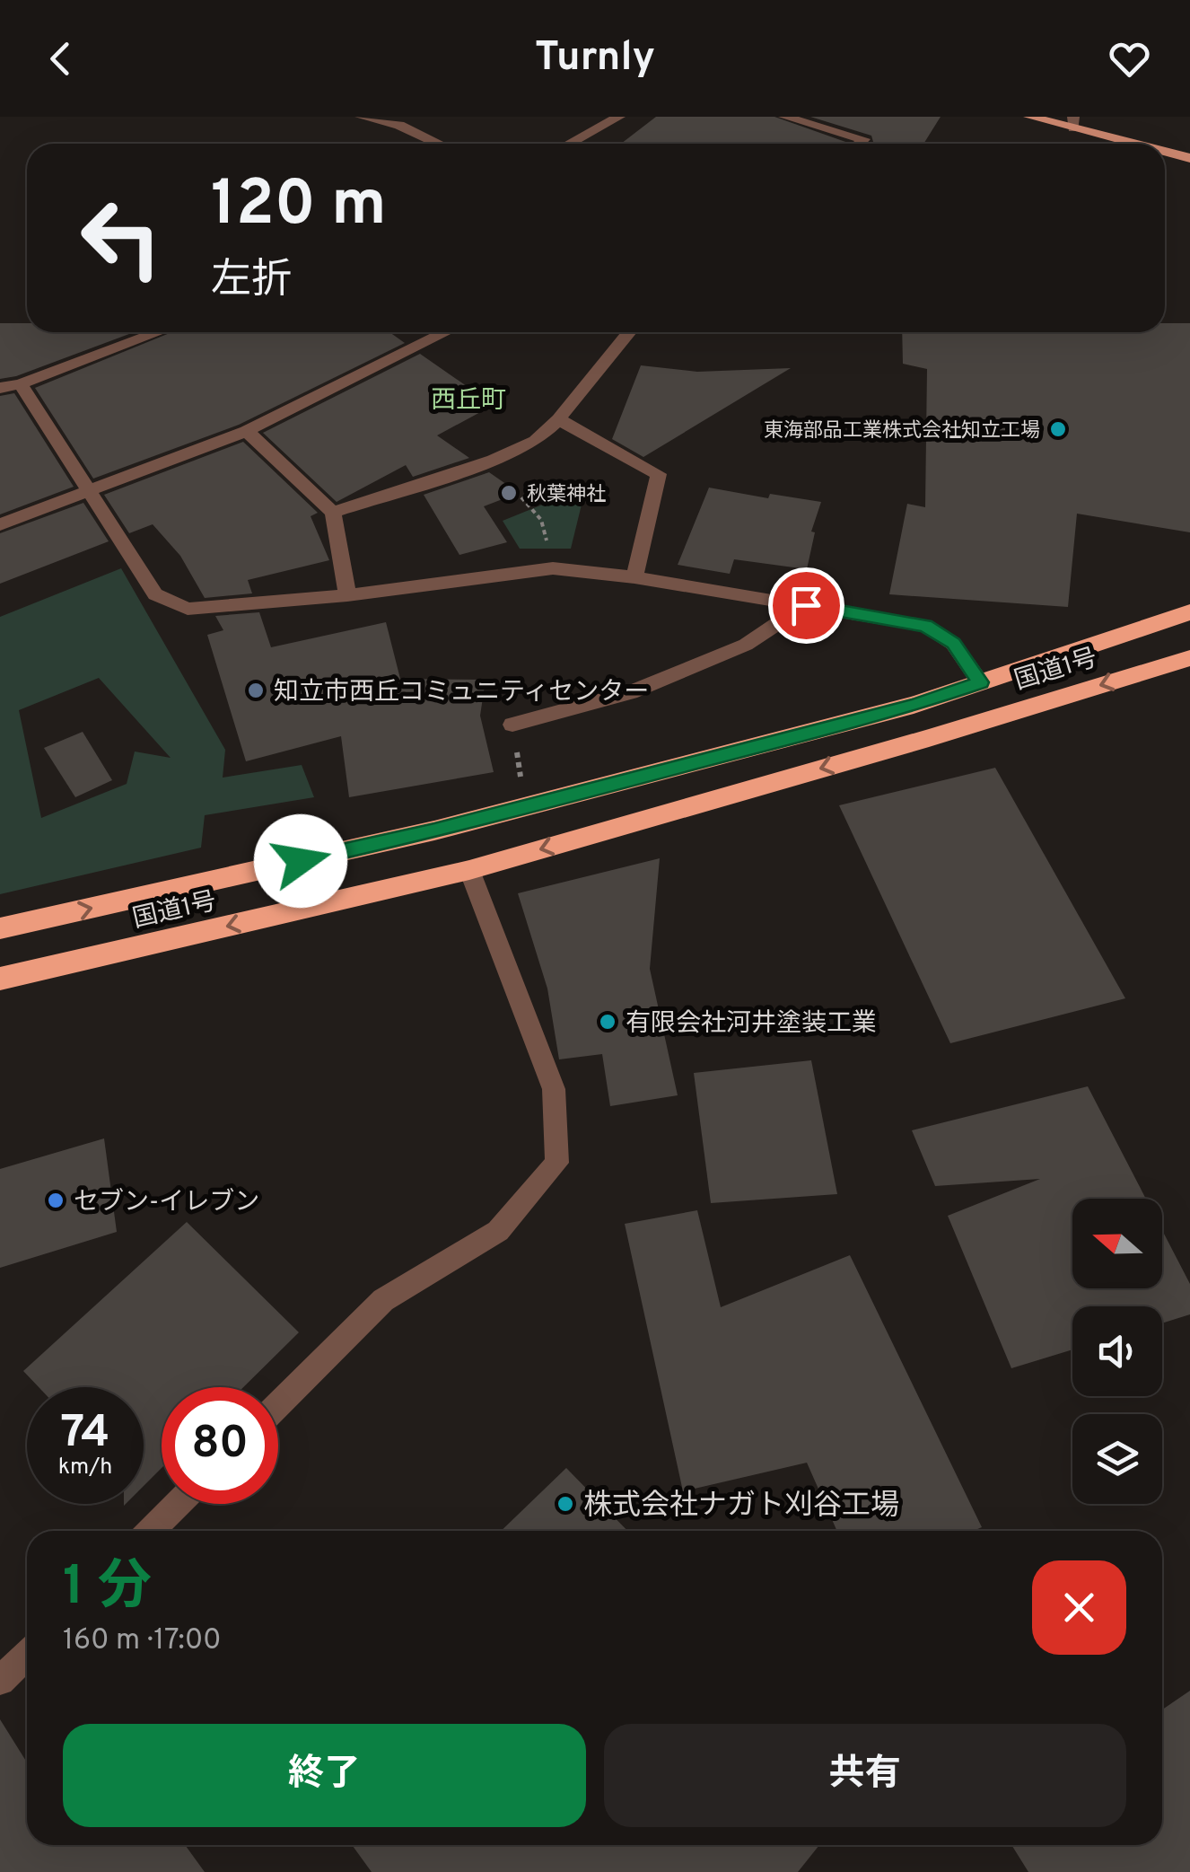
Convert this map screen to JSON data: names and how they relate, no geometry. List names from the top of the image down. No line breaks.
{"streets":{"highway":["国道1号"]},"districts":["西丘町"],"places":["東海部品工業株式会社知立工場","秋葉神社","知立市西丘コミュニティセンター","有限会社河井塗装工業","セブン-イレブン","株式会社ナガト刈谷工場"],"north":"left","page":{"header":"Turnly","turn":["120 m","左折"],"speed":"74 km/h","limit":"80","heading":["1 分","160 m · 17:00"],"buttons":["終了","共有"]}}
